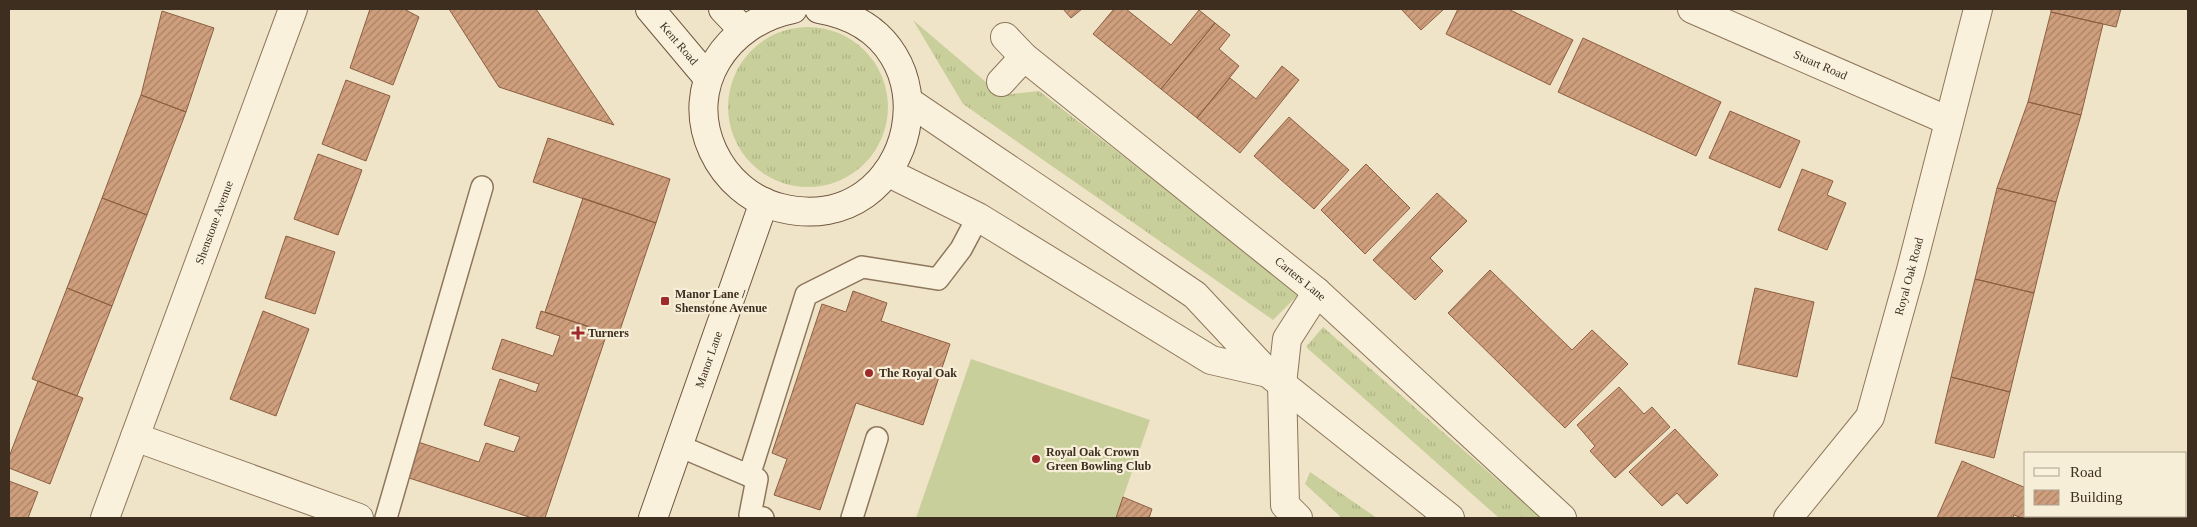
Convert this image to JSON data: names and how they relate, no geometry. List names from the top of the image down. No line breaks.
{"streets":{"street":["Kent Road","Stuart Road","Shenstone Avenue","Royal Oak Road","Carters Lane","Manor Lane"]},"crossings":[["Stuart Road","Royal Oak Road"]],"places":{"transit":["Manor Lane / Shenstone Avenue"],"health":["Turners"],"other":["The Royal Oak","Royal Oak Crown Green Bowling Club"]},"legend":["Road","Building"]}
